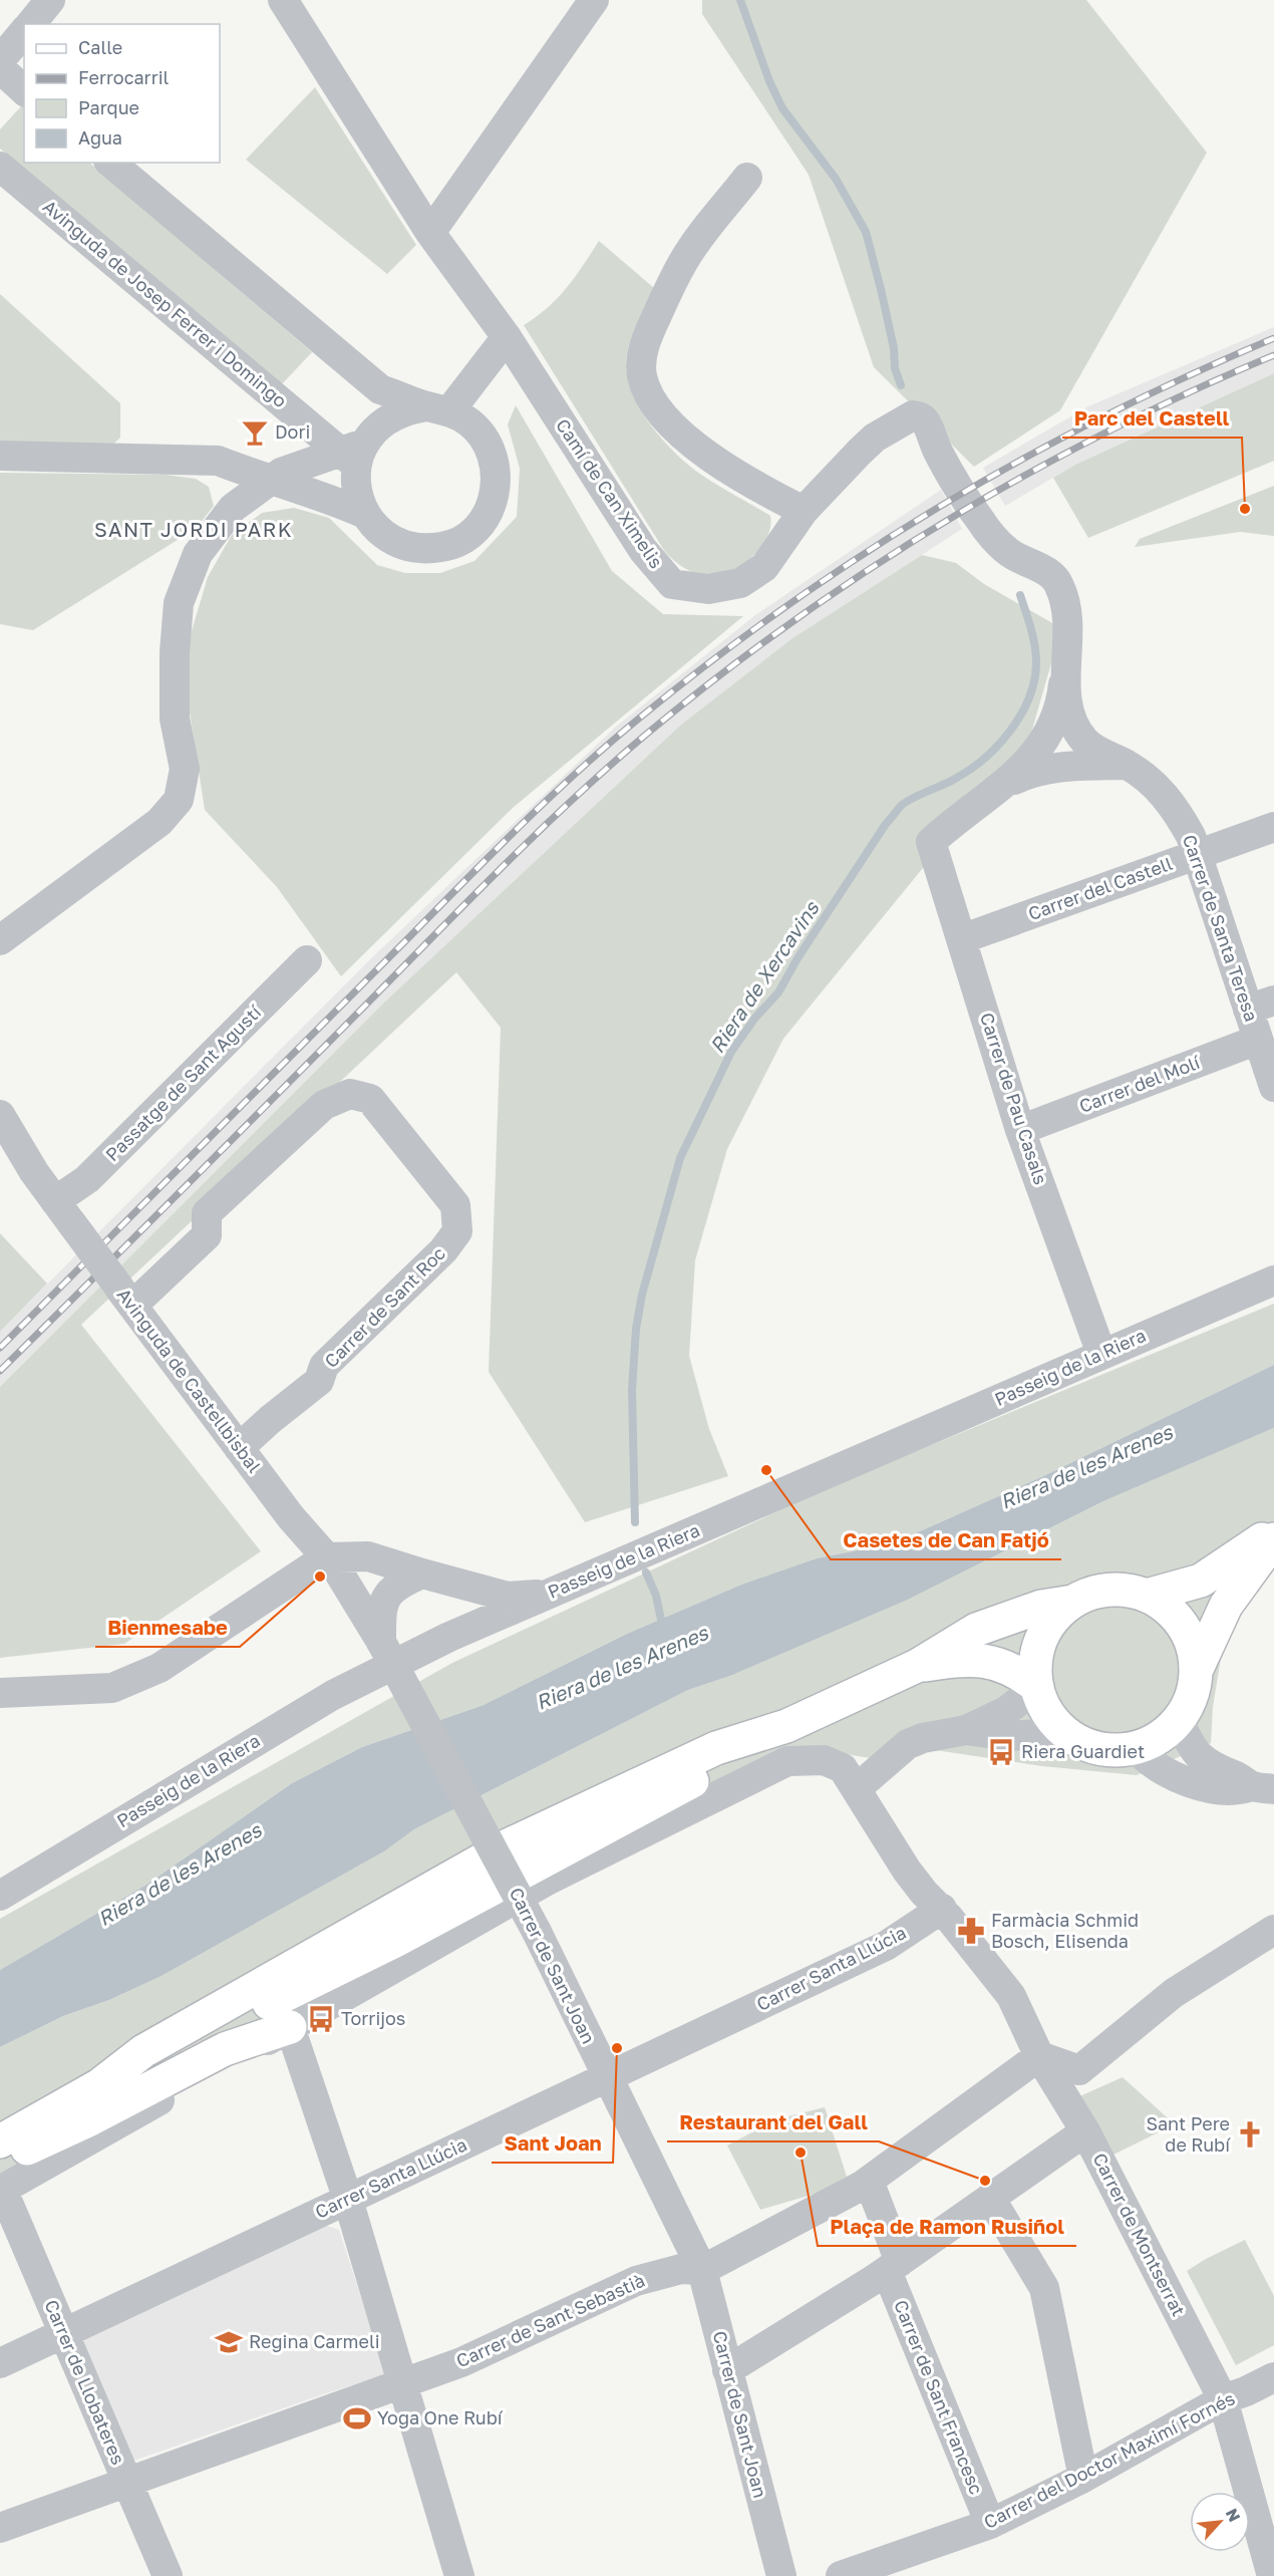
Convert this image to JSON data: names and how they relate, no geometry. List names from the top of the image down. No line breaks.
{"streets":{"street":["Avinguda de Josep Ferrer i Domingo","Camí de Can Ximelis","Carrer del Castell","Carrer de Santa Teresa","Passatge de Sant Agustí","Carrer del Molí","Carrer de Pau Casals","Carrer de Sant Roc","Passeig de la Riera","Avinguda de Castellbisbal","Carrer de Sant Joan","Carrer Santa Llúcia","Carrer de Montserrat","Carrer de Sant Sebastià","Carrer de Llobateres","Carrer de Sant Francesc","Carrer del Doctor Maximí Fornés"]},"crossings":[["Camí de Can Ximelis","Carrer de Santa Teresa"],["Carrer del Castell","Carrer de Santa Teresa"],["Carrer del Castell","Carrer de Pau Casals"],["Carrer de Santa Teresa","Carrer del Molí"],["Passatge de Sant Agustí","Avinguda de Castellbisbal"],["Carrer del Molí","Carrer de Pau Casals"],["Carrer de Pau Casals","Passeig de la Riera"],["Carrer de Sant Roc","Avinguda de Castellbisbal"],["Avinguda de Castellbisbal","Carrer de Sant Joan"],["Carrer de Sant Joan","Carrer Santa Llúcia"],["Carrer de Sant Joan","Carrer de Sant Sebastià"],["Carrer Santa Llúcia","Carrer de Montserrat"],["Carrer Santa Llúcia","Carrer de Llobateres"],["Carrer de Montserrat","Carrer de Sant Sebastià"],["Carrer de Montserrat","Carrer del Doctor Maximí Fornés"],["Carrer de Sant Sebastià","Carrer de Llobateres"],["Carrer de Sant Sebastià","Carrer de Sant Francesc"],["Carrer de Sant Francesc","Carrer del Doctor Maximí Fornés"]],"districts":["SANT JORDI PARK"],"water":["Riera de Xercavins","Riera de les Arenes"],"places":{"bar":["Dori"],"other":["Parc del Castell","Casetes de Can Fatjó","Bienmesabe","Sant Joan","Plaça de Ramon Rusiñol","Restaurant del Gall"],"bus stop":["Riera Guardiet","Torrijos"],"pharmacy":["Farmàcia Schmid Bosch, Elisenda"],"church":["Sant Pere de Rubí"],"school or university":["Regina Carmeli"],"sports":["Yoga One Rubí"]},"legend":["Calle","Ferrocarril","Parque","Agua"],"north":"top right"}
